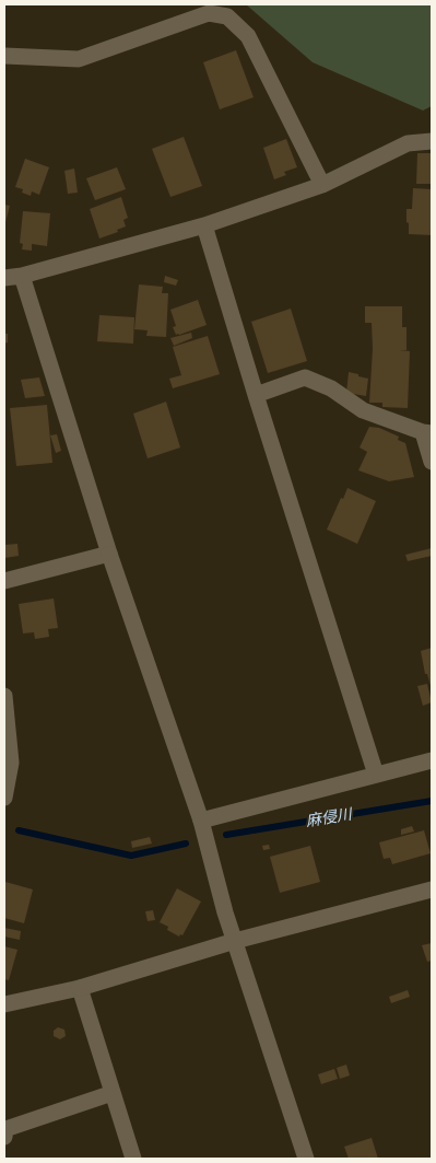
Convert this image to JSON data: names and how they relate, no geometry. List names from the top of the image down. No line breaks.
{"water":["麻侵川"]}
